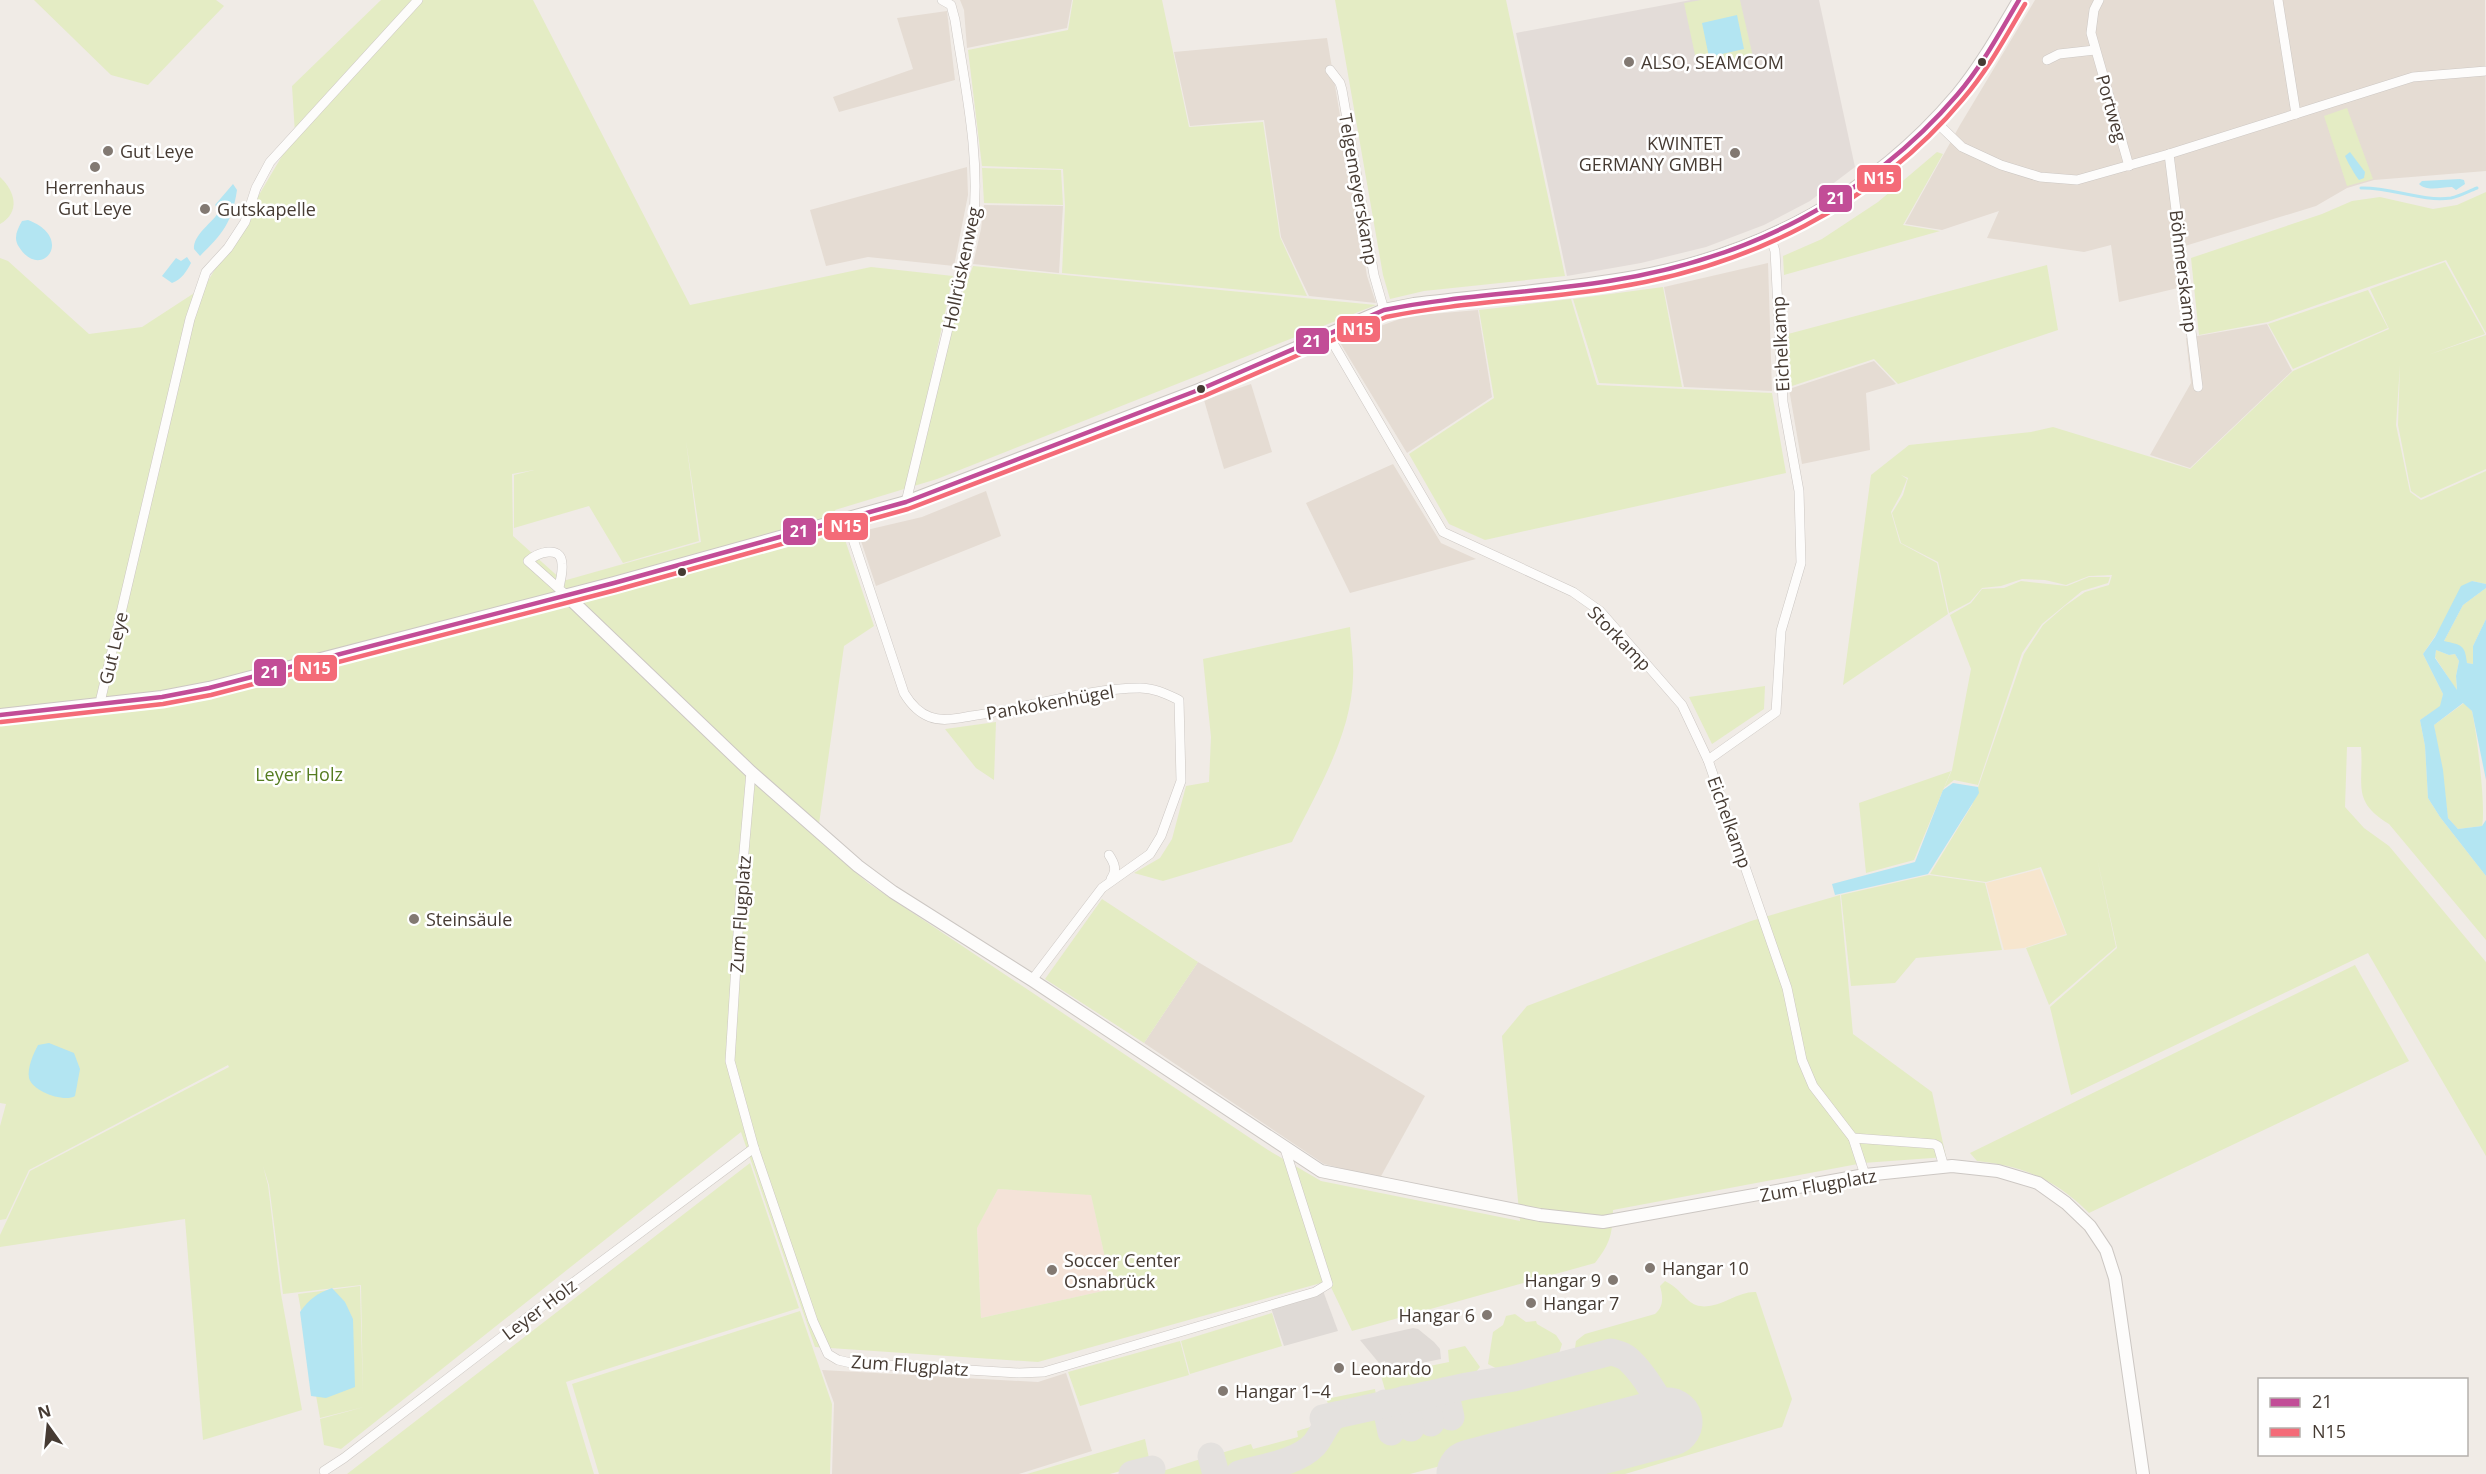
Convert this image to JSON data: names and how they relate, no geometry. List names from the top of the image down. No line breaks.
{"streets":{"street":["Portweg","Telgemeyerskamp","Hollrüskenweg","Böhmerskamp","Eichelkamp","Storkamp","Gut Leye","Pankokenhügel","Zum Flugplatz","Leyer Holz"]},"crossings":[["Eichelkamp","Storkamp"],["Eichelkamp","Zum Flugplatz"],["Pankokenhügel","Zum Flugplatz"],["Zum Flugplatz","Leyer Holz"]],"parks":["Leyer Holz"],"places":["ALSO, SEAMCOM","Gut Leye","KWINTET GERMANY GMBH","Herrenhaus Gut Leye","Gutskapelle","Steinsäule","Hangar 10","Soccer Center Osnabrück","Hangar 9","Hangar 7","Hangar 6","Leonardo","Hangar 1–4"],"lines":["transit line 21","transit line N15"],"legend":["21","N15"],"north":"top"}
